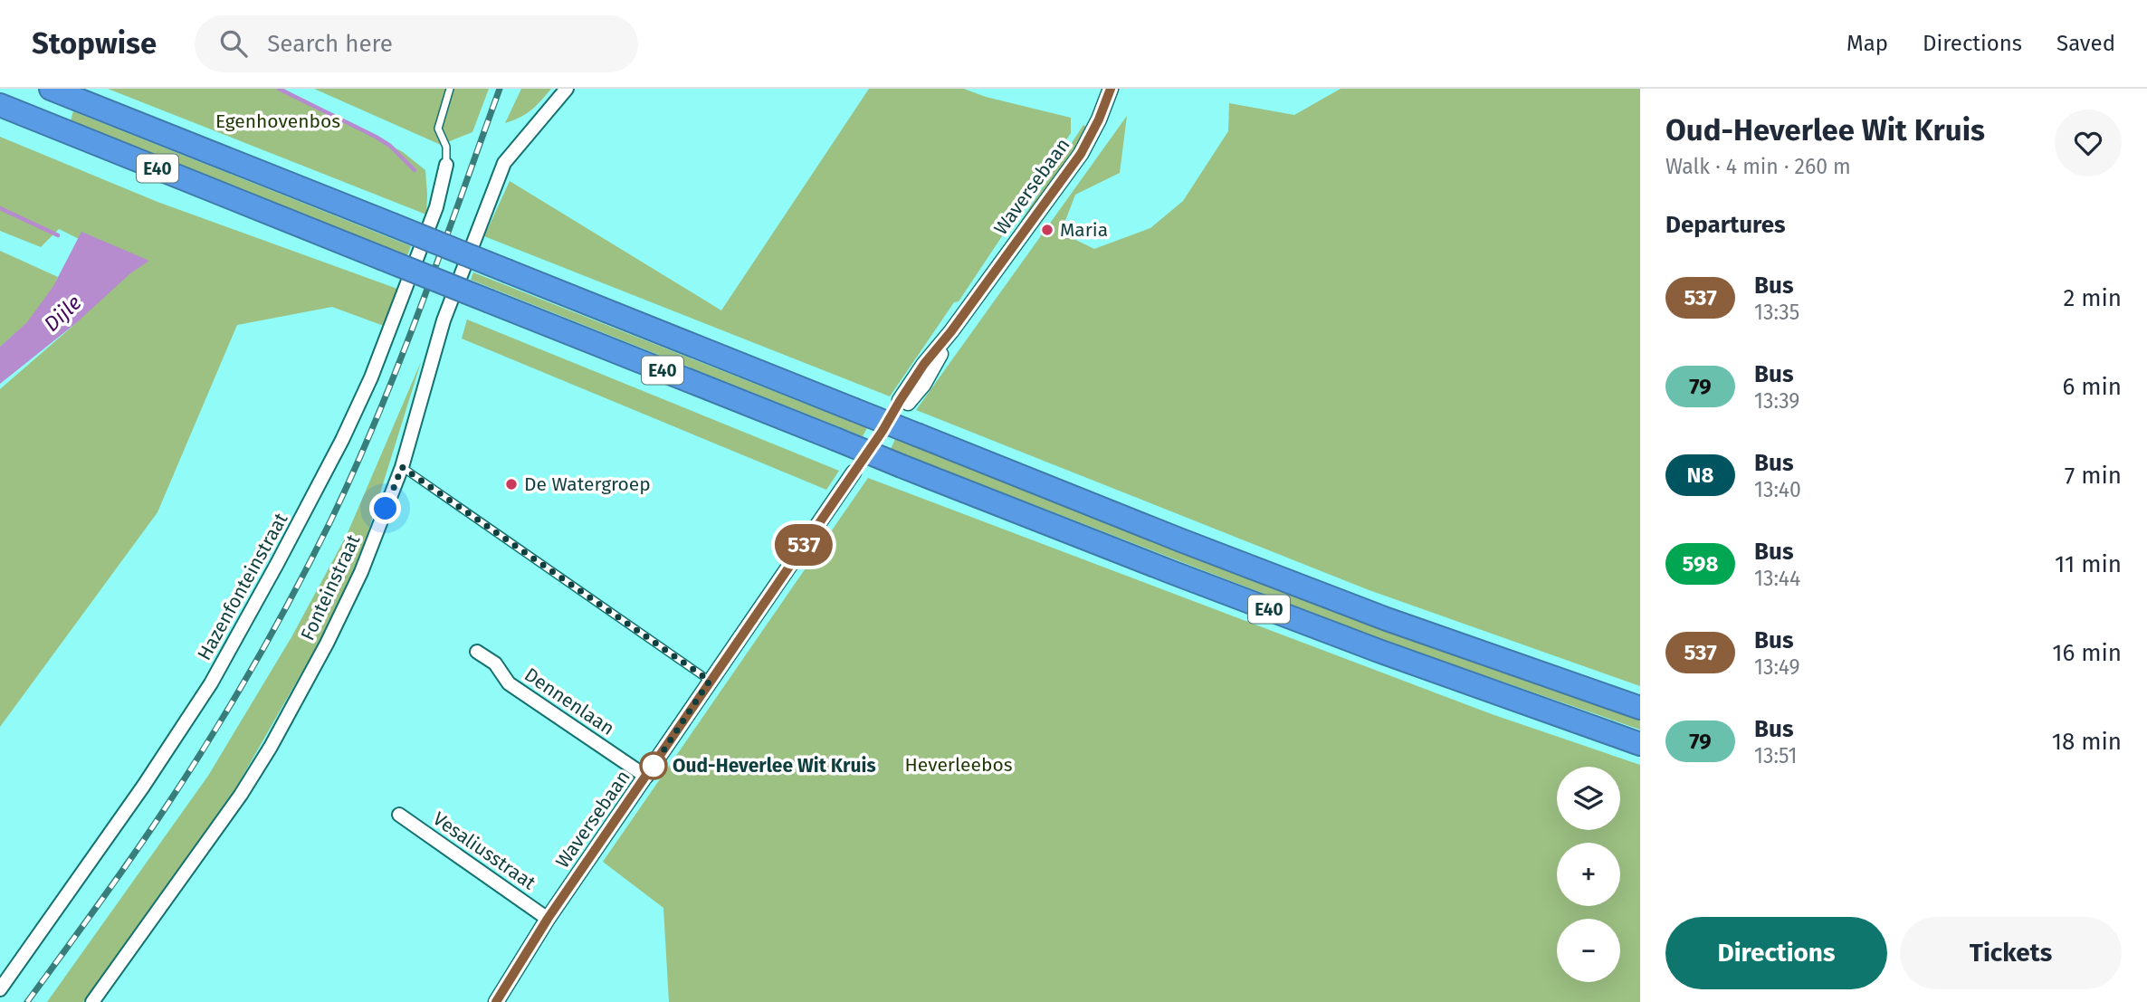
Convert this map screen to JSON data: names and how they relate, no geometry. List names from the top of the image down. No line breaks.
{"streets":{"highway":["E40"],"street":["Waversebaan","Hazenfonteinstraat","Fonteinstraat","Dennenlaan","Vesaliusstraat"]},"crossings":[["Waversebaan","Dennenlaan"],["Waversebaan","Vesaliusstraat"]],"water":["Dijle"],"parks":["Egenhovenbos","Heverleebos"],"places":["Maria","De Watergroep","Oud-Heverlee Wit Kruis"],"lines":["bus line 537"],"page":{"header":"Stopwise","search":"Search here","nav":["Map","Directions","Saved"],"on_map":"537","heading":[["Oud-Heverlee Wit Kruis","Walk · 4 min · 260 m"],"Departures"],"list":[{"mark":"537","name":"Bus","note":"13:35","value":"2 min"},{"mark":"79","name":"Bus","note":"13:39","value":"6 min"},{"mark":"N8","name":"Bus","note":"13:40","value":"7 min"},{"mark":"598","name":"Bus","note":"13:44","value":"11 min"},{"mark":"537","name":"Bus","note":"13:49","value":"16 min"},{"mark":"79","name":"Bus","note":"13:51","value":"18 min"}],"map_buttons":["+","−"],"buttons":["Directions","Tickets"]}}
